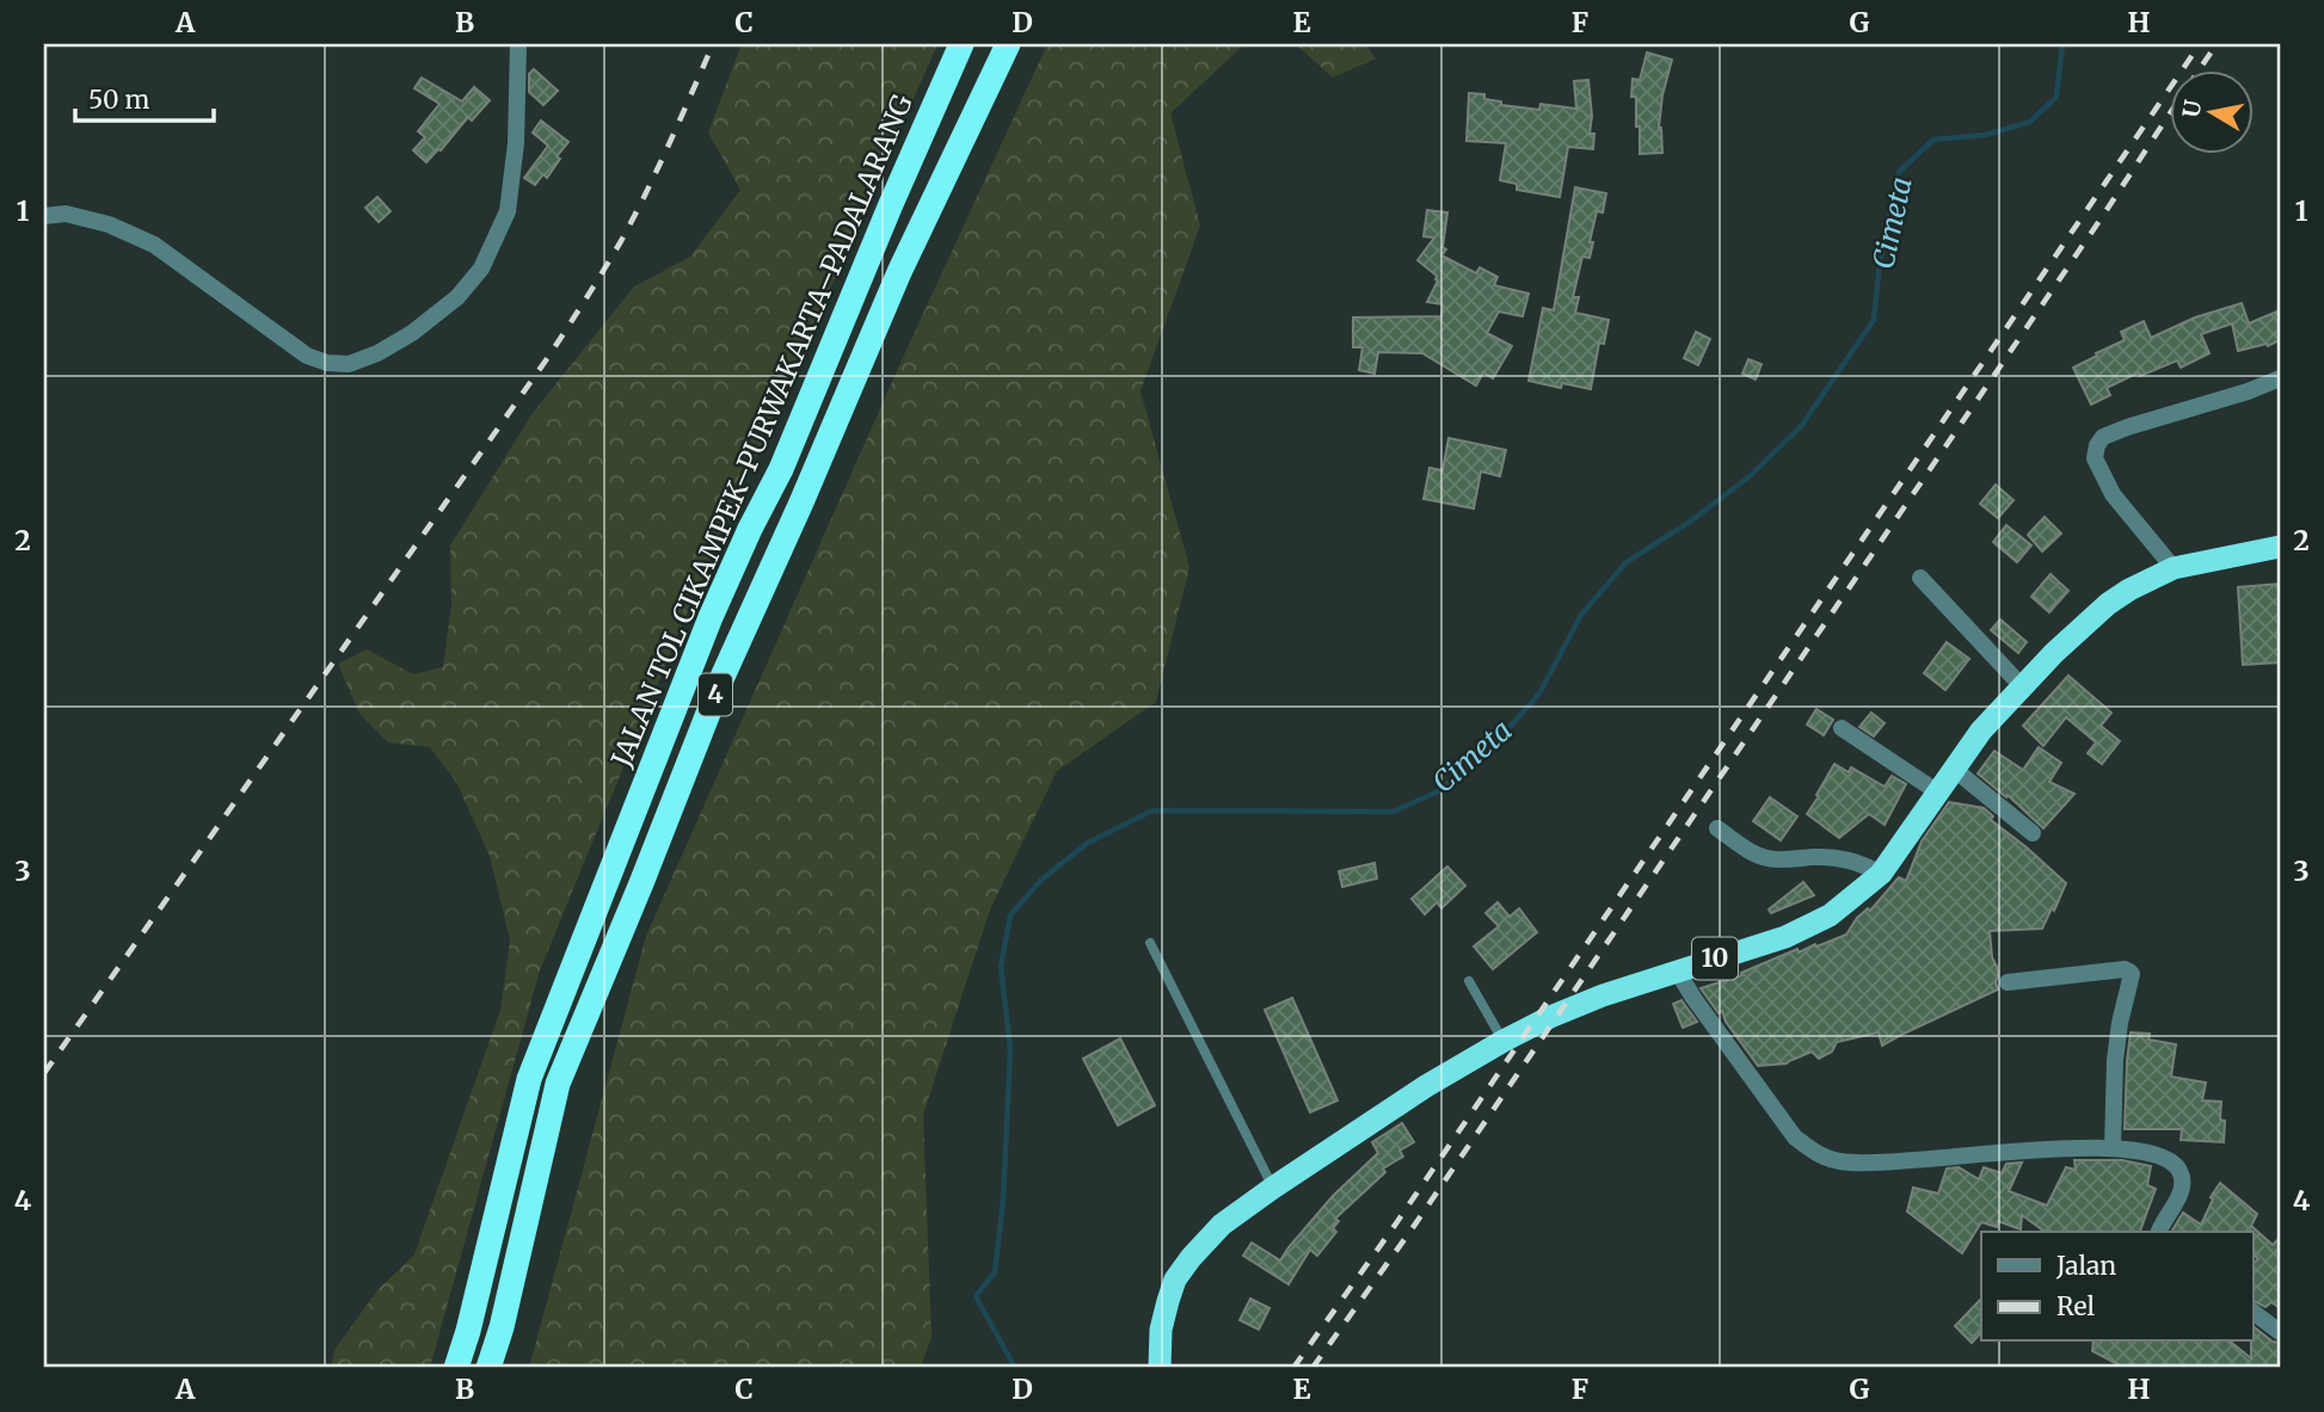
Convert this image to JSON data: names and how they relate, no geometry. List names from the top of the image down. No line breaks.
{"streets":{"highway":["JALAN TOL CIKAMPEK–PURWAKARTA–PADALARANG","4","10"]},"water":["Cimeta"],"legend":["Jalan","Rel"],"scale_bar":"50 m","north":"left","grid":{"columns":["A","B","C","D","E","F","G","H"],"rows":["1","2","3","4"]}}
